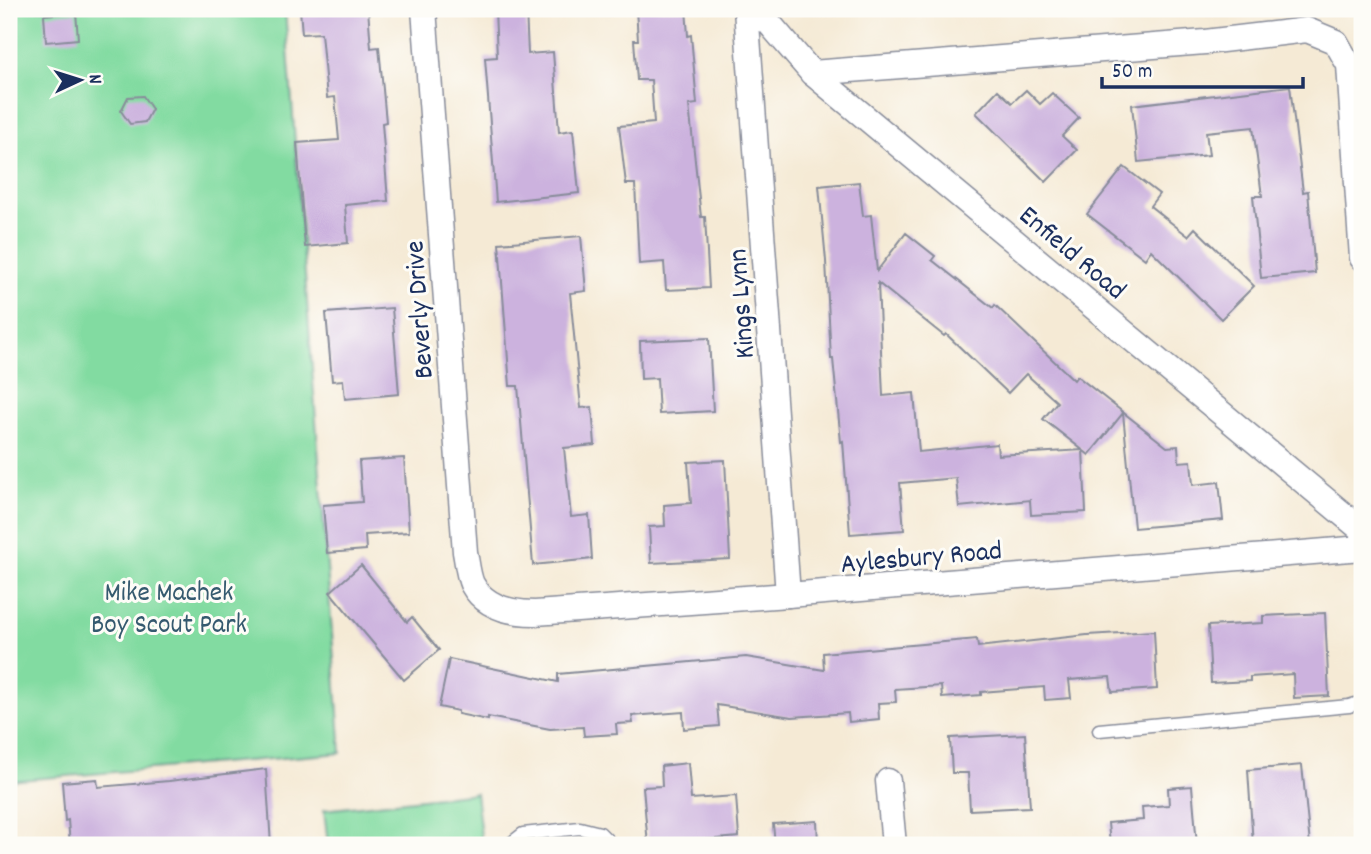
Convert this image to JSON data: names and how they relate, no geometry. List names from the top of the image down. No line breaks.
{"streets":{"street":["Enfield Road","Kings Lynn","Beverly Drive","Aylesbury Road"]},"crossings":[["Kings Lynn","Aylesbury Road"],["Beverly Drive","Aylesbury Road"]],"parks":["Mike Machek Boy Scout Park"],"scale_bar":"50 m","north":"right"}
